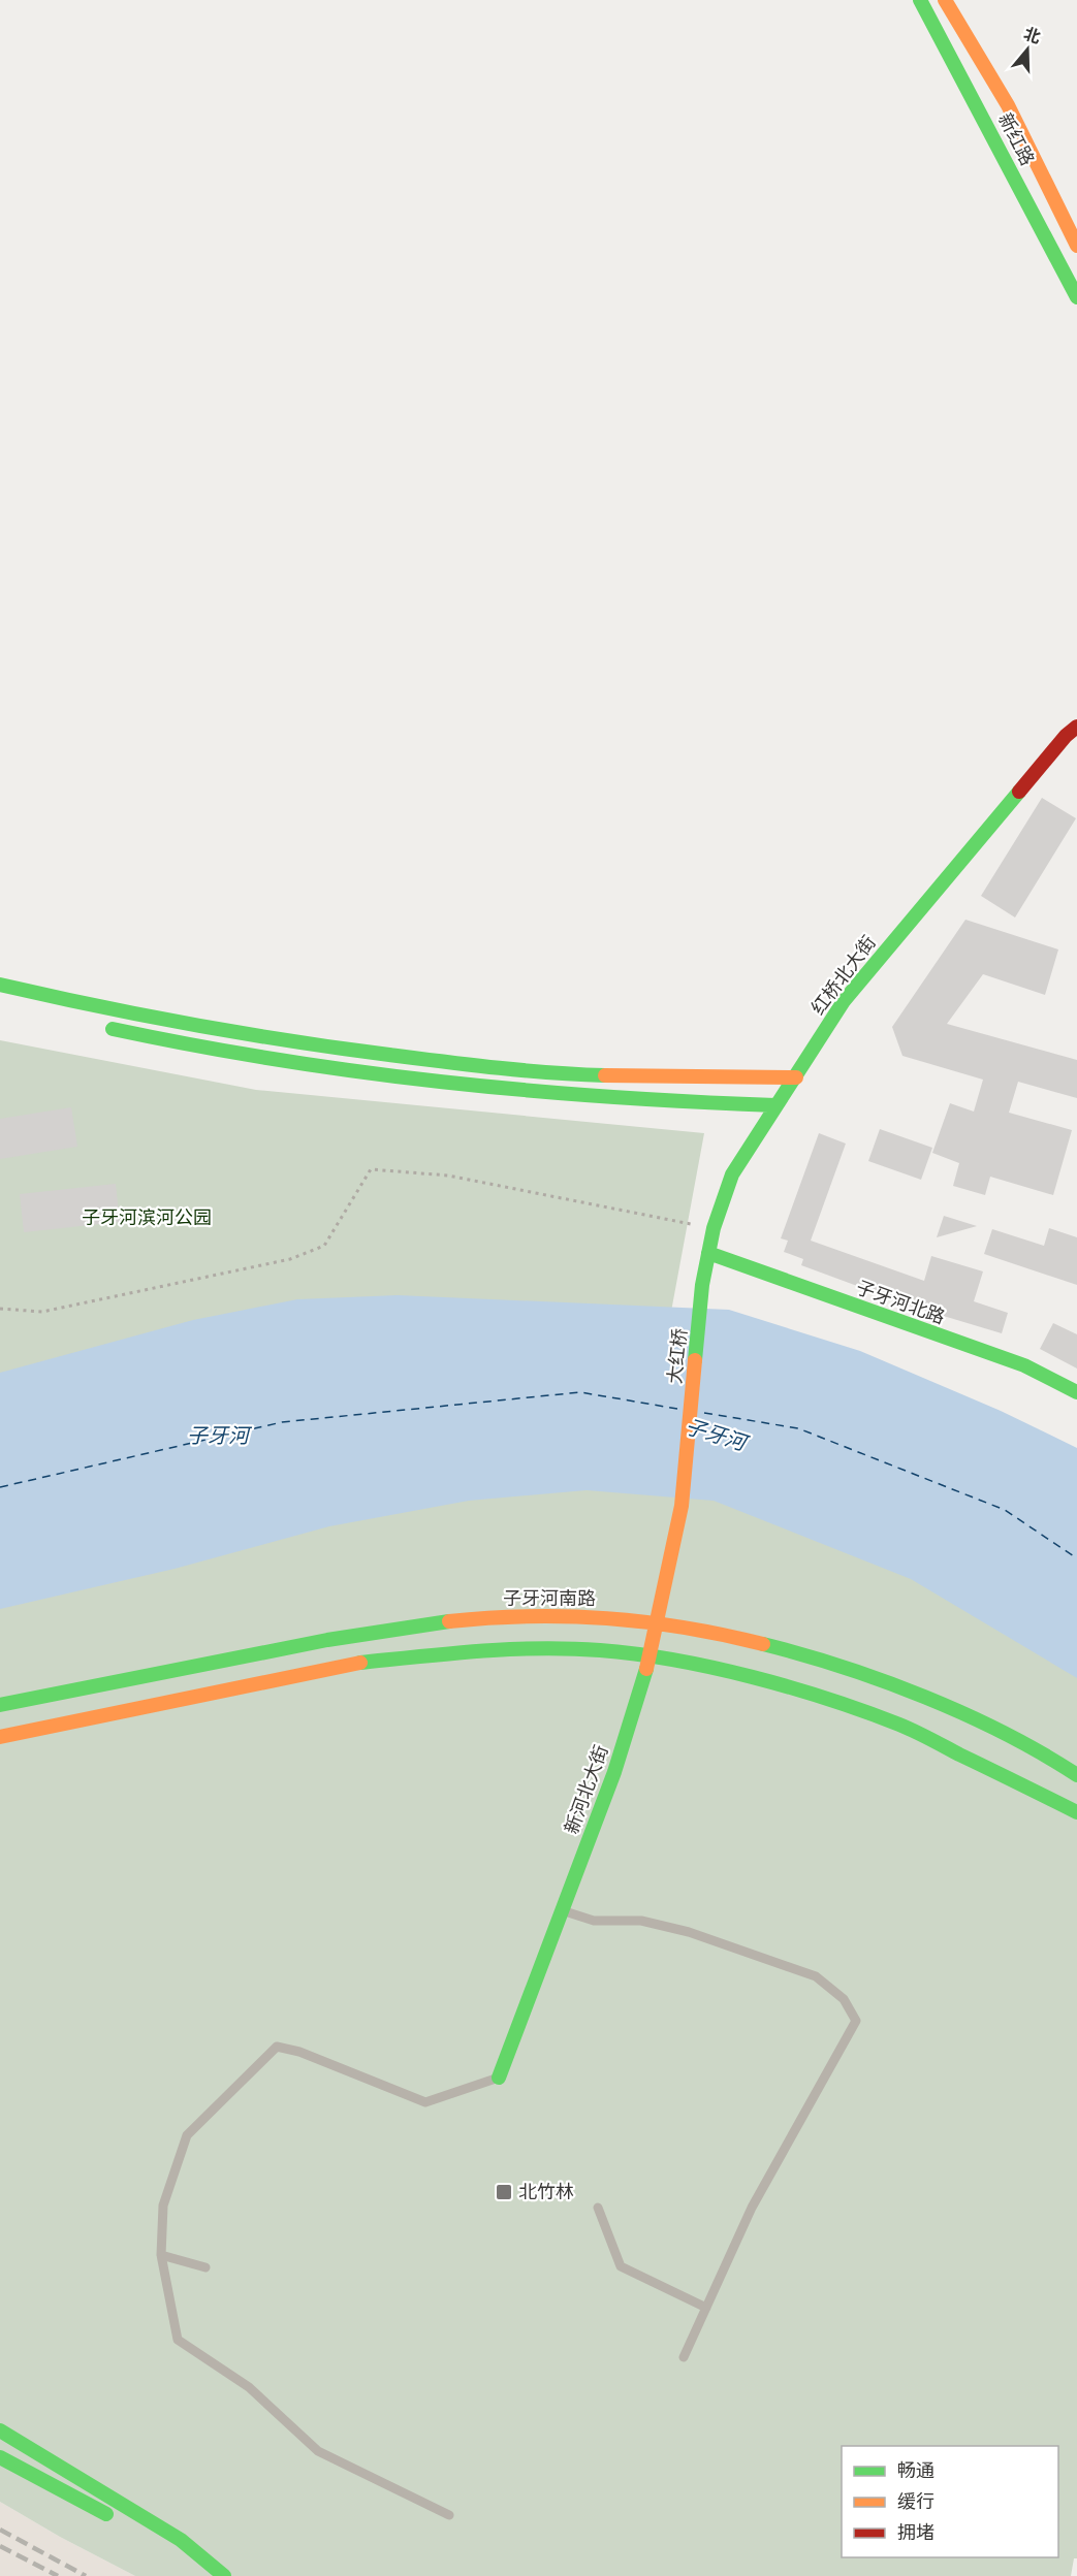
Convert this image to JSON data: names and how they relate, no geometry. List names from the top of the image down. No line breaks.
{"streets":{"street":["新红路","红桥北大街","子牙河北路","大红桥","子牙河南路","新河北大街"]},"crossings":[["红桥北大街","子牙河北路"],["红桥北大街","大红桥"],["大红桥","新河北大街"],["子牙河南路","新河北大街"]],"water":["子牙河"],"parks":["子牙河滨河公园"],"places":{"transit":["北竹林"]},"legend":["畅通","缓行","拥堵"],"north":"top"}
